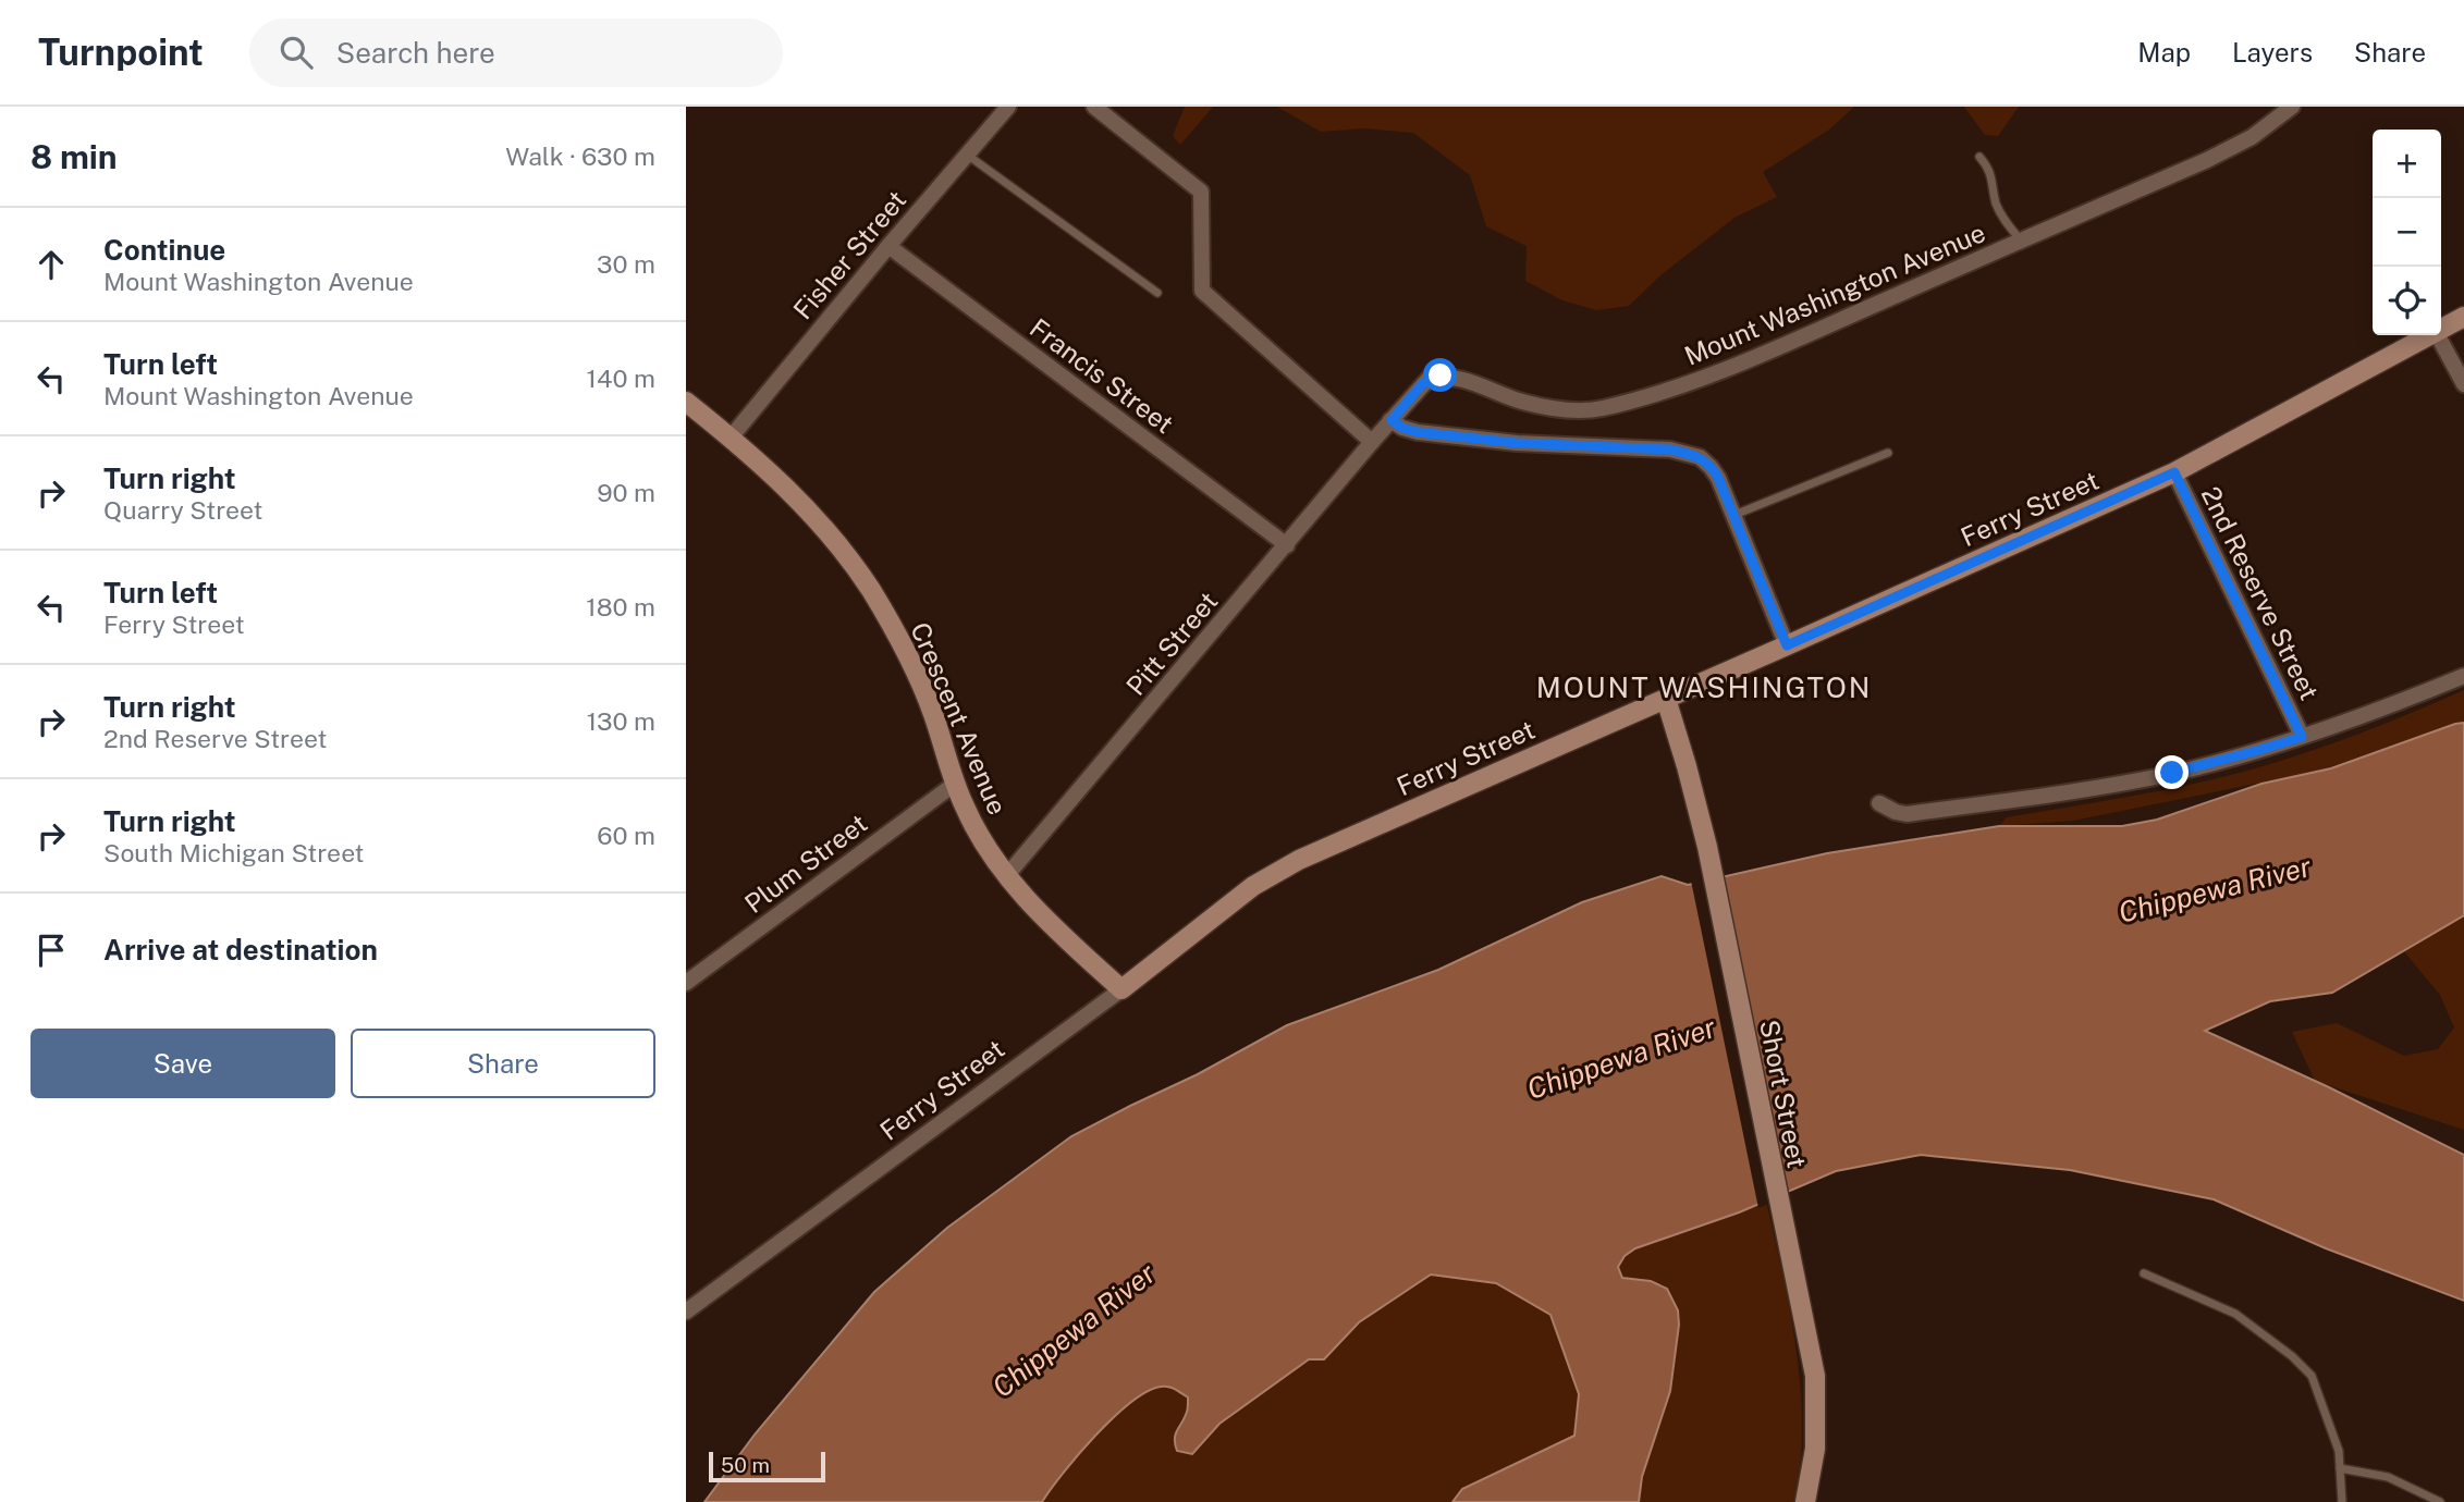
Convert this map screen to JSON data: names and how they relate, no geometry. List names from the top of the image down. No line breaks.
{"streets":{"main road":["Ferry Street","Crescent Avenue","Short Street"],"street":["Fisher Street","Mount Washington Avenue","Francis Street","2nd Reserve Street","Pitt Street","Plum Street"]},"crossings":[["Fisher Street","Francis Street"],["Fisher Street","Crescent Avenue"],["Mount Washington Avenue","Pitt Street"],["Francis Street","Pitt Street"],["Ferry Street","2nd Reserve Street"],["Ferry Street","Crescent Avenue"],["Ferry Street","Short Street"],["Pitt Street","Crescent Avenue"],["Crescent Avenue","Plum Street"]],"districts":["MOUNT WASHINGTON"],"water":["Chippewa River"],"scale_bar":"50 m","page":{"header":"Turnpoint","search":"Search here","nav":["Map","Layers","Share"],"heading":["8 min","Walk · 630 m"],"map_buttons":["+","−"],"list":[["Continue","Mount Washington Avenue","30 m"],["Turn left","Mount Washington Avenue","140 m"],["Turn right","Quarry Street","90 m"],["Turn left","Ferry Street","180 m"],["Turn right","2nd Reserve Street","130 m"],["Turn right","South Michigan Street","60 m"],"Arrive at destination"],"buttons":["Save","Share"],"scale":"50 m"}}
